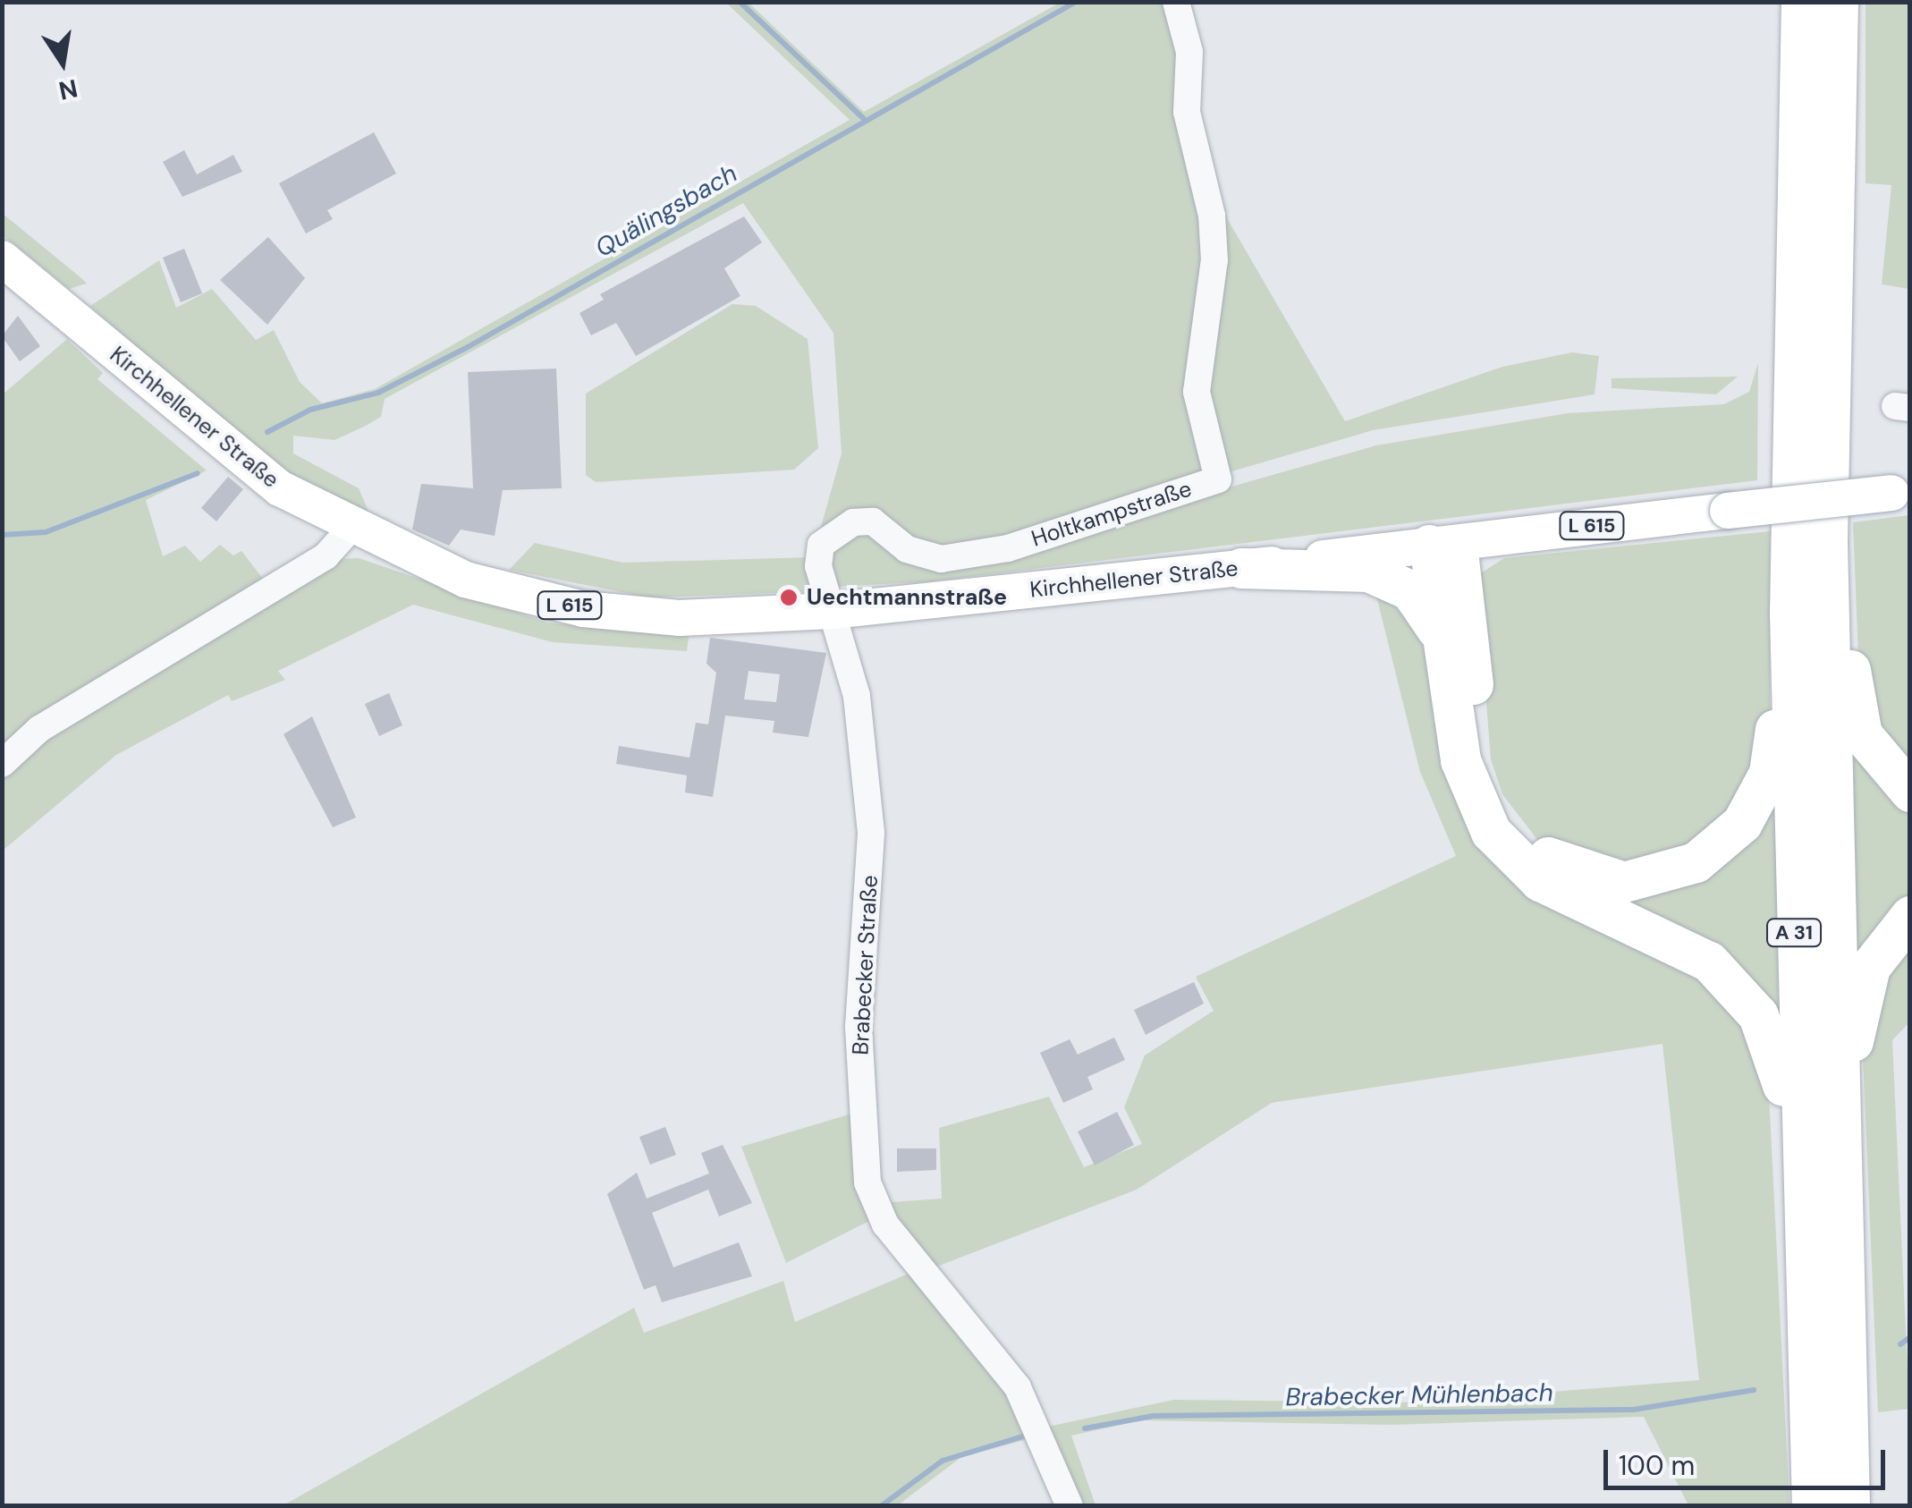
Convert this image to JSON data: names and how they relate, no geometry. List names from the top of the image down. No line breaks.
{"streets":{"highway":["A 31"],"main road":["Kirchhellener Straße","L 615"],"street":["Holtkampstraße","Brabecker Straße"]},"crossings":[["Kirchhellener Straße","Holtkampstraße"],["Kirchhellener Straße","Brabecker Straße"],["Holtkampstraße","Brabecker Straße"]],"water":["Quälingsbach","Brabecker Mühlenbach"],"places":["Uechtmannstraße"],"scale_bar":"100 m","north":"bottom"}
